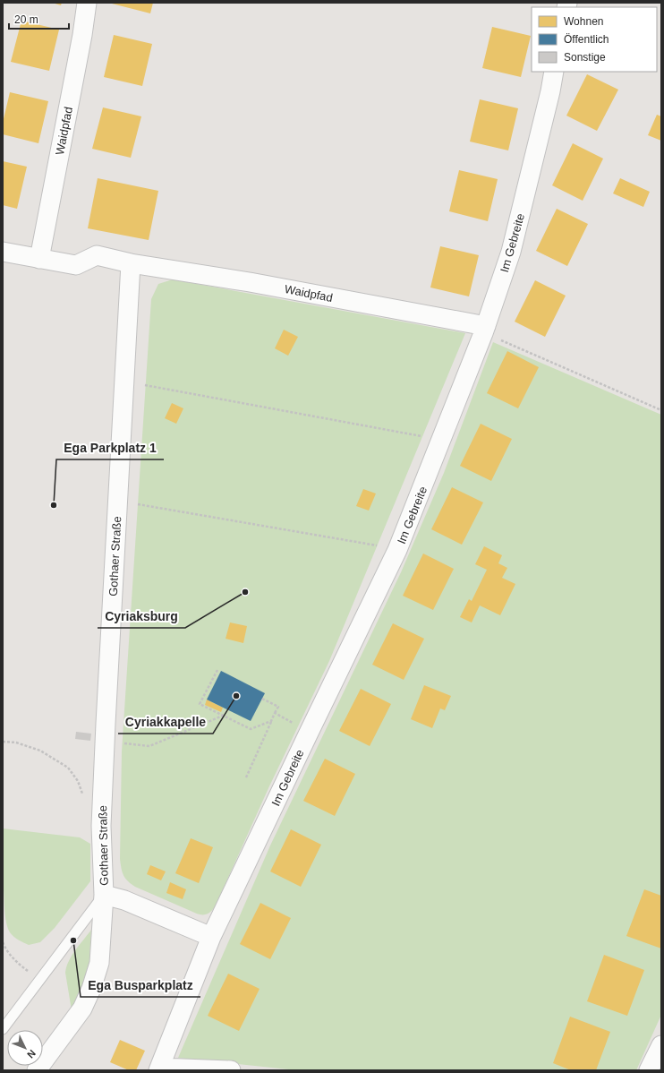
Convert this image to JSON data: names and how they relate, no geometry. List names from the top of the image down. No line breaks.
{"streets":{"street":["Waidpfad","Im Gebreite","Gothaer Straße"]},"crossings":[["Waidpfad","Im Gebreite"],["Waidpfad","Gothaer Straße"]],"places":["Ega Parkplatz 1","Cyriaksburg","Cyriakkapelle","Ega Busparkplatz"],"legend":["Wohnen","Öffentlich","Sonstige"],"scale_bar":"20 m","north":"bottom right"}
